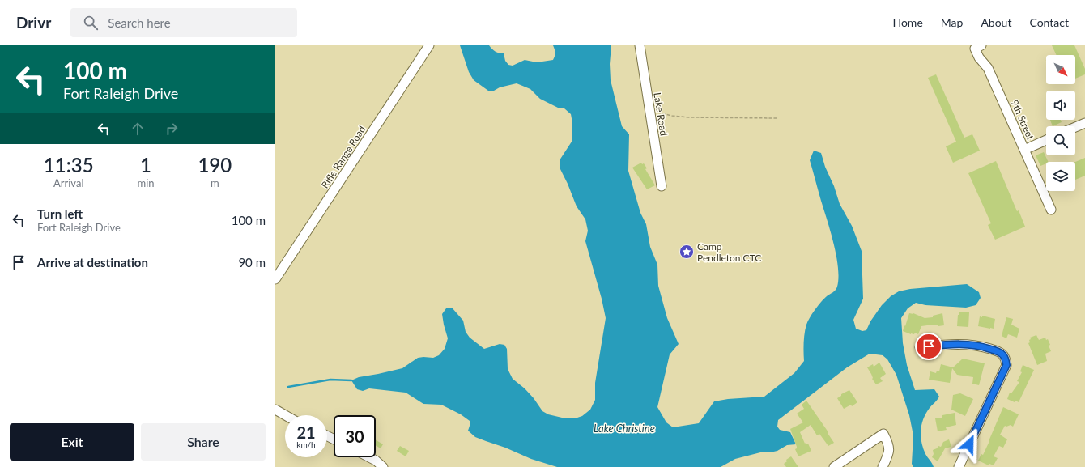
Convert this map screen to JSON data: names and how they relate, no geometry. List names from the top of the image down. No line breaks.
{"streets":{"street":["Lake Road","9th Street","Rifle Range Road"]},"water":["Lake Christine"],"places":{"place":["Camp Pendleton CTC"]},"north":"bottom right","page":{"header":"Drivr","search":"Search here","nav":["Home","Map","About","Contact"],"turn":["100 m","Fort Raleigh Drive"],"eta":["11:35","Arrival","1","min","190","m"],"list":[{"name":"Turn left","note":"Fort Raleigh Drive","value":"100 m"},{"name":"Arrive at destination","value":"90 m"}],"speed":"21 km/h","limit":"30","buttons":["Exit","Share"]}}
